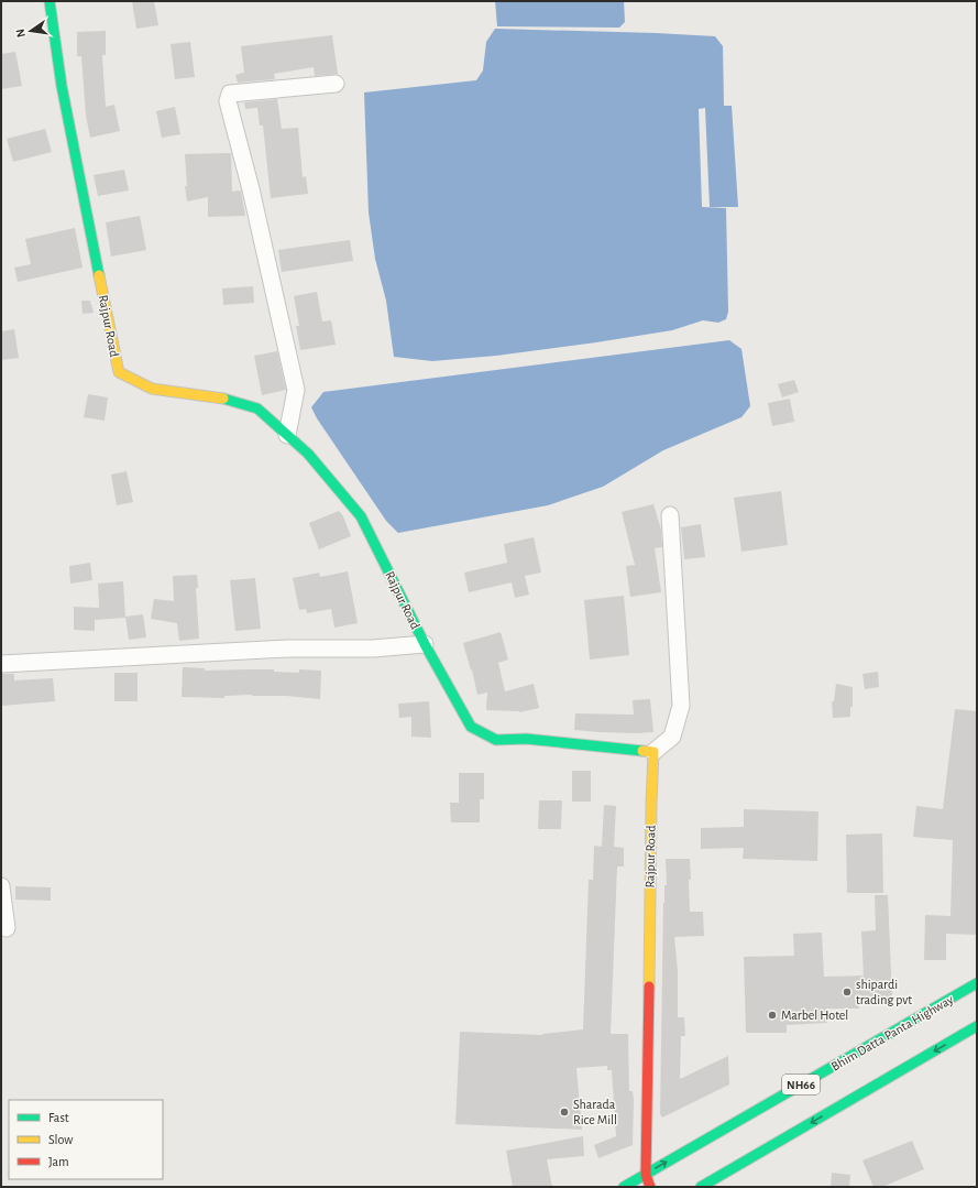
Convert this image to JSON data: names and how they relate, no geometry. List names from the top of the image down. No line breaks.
{"streets":{"main road":["Rajpur Road","Bhim Datta Panta Highway","NH66"]},"crossings":[["Rajpur Road","Bhim Datta Panta Highway"]],"places":["shipardi trading pvt","Marbel Hotel","Sharada Rice Mill"],"legend":["Fast","Slow","Jam"],"north":"left"}
